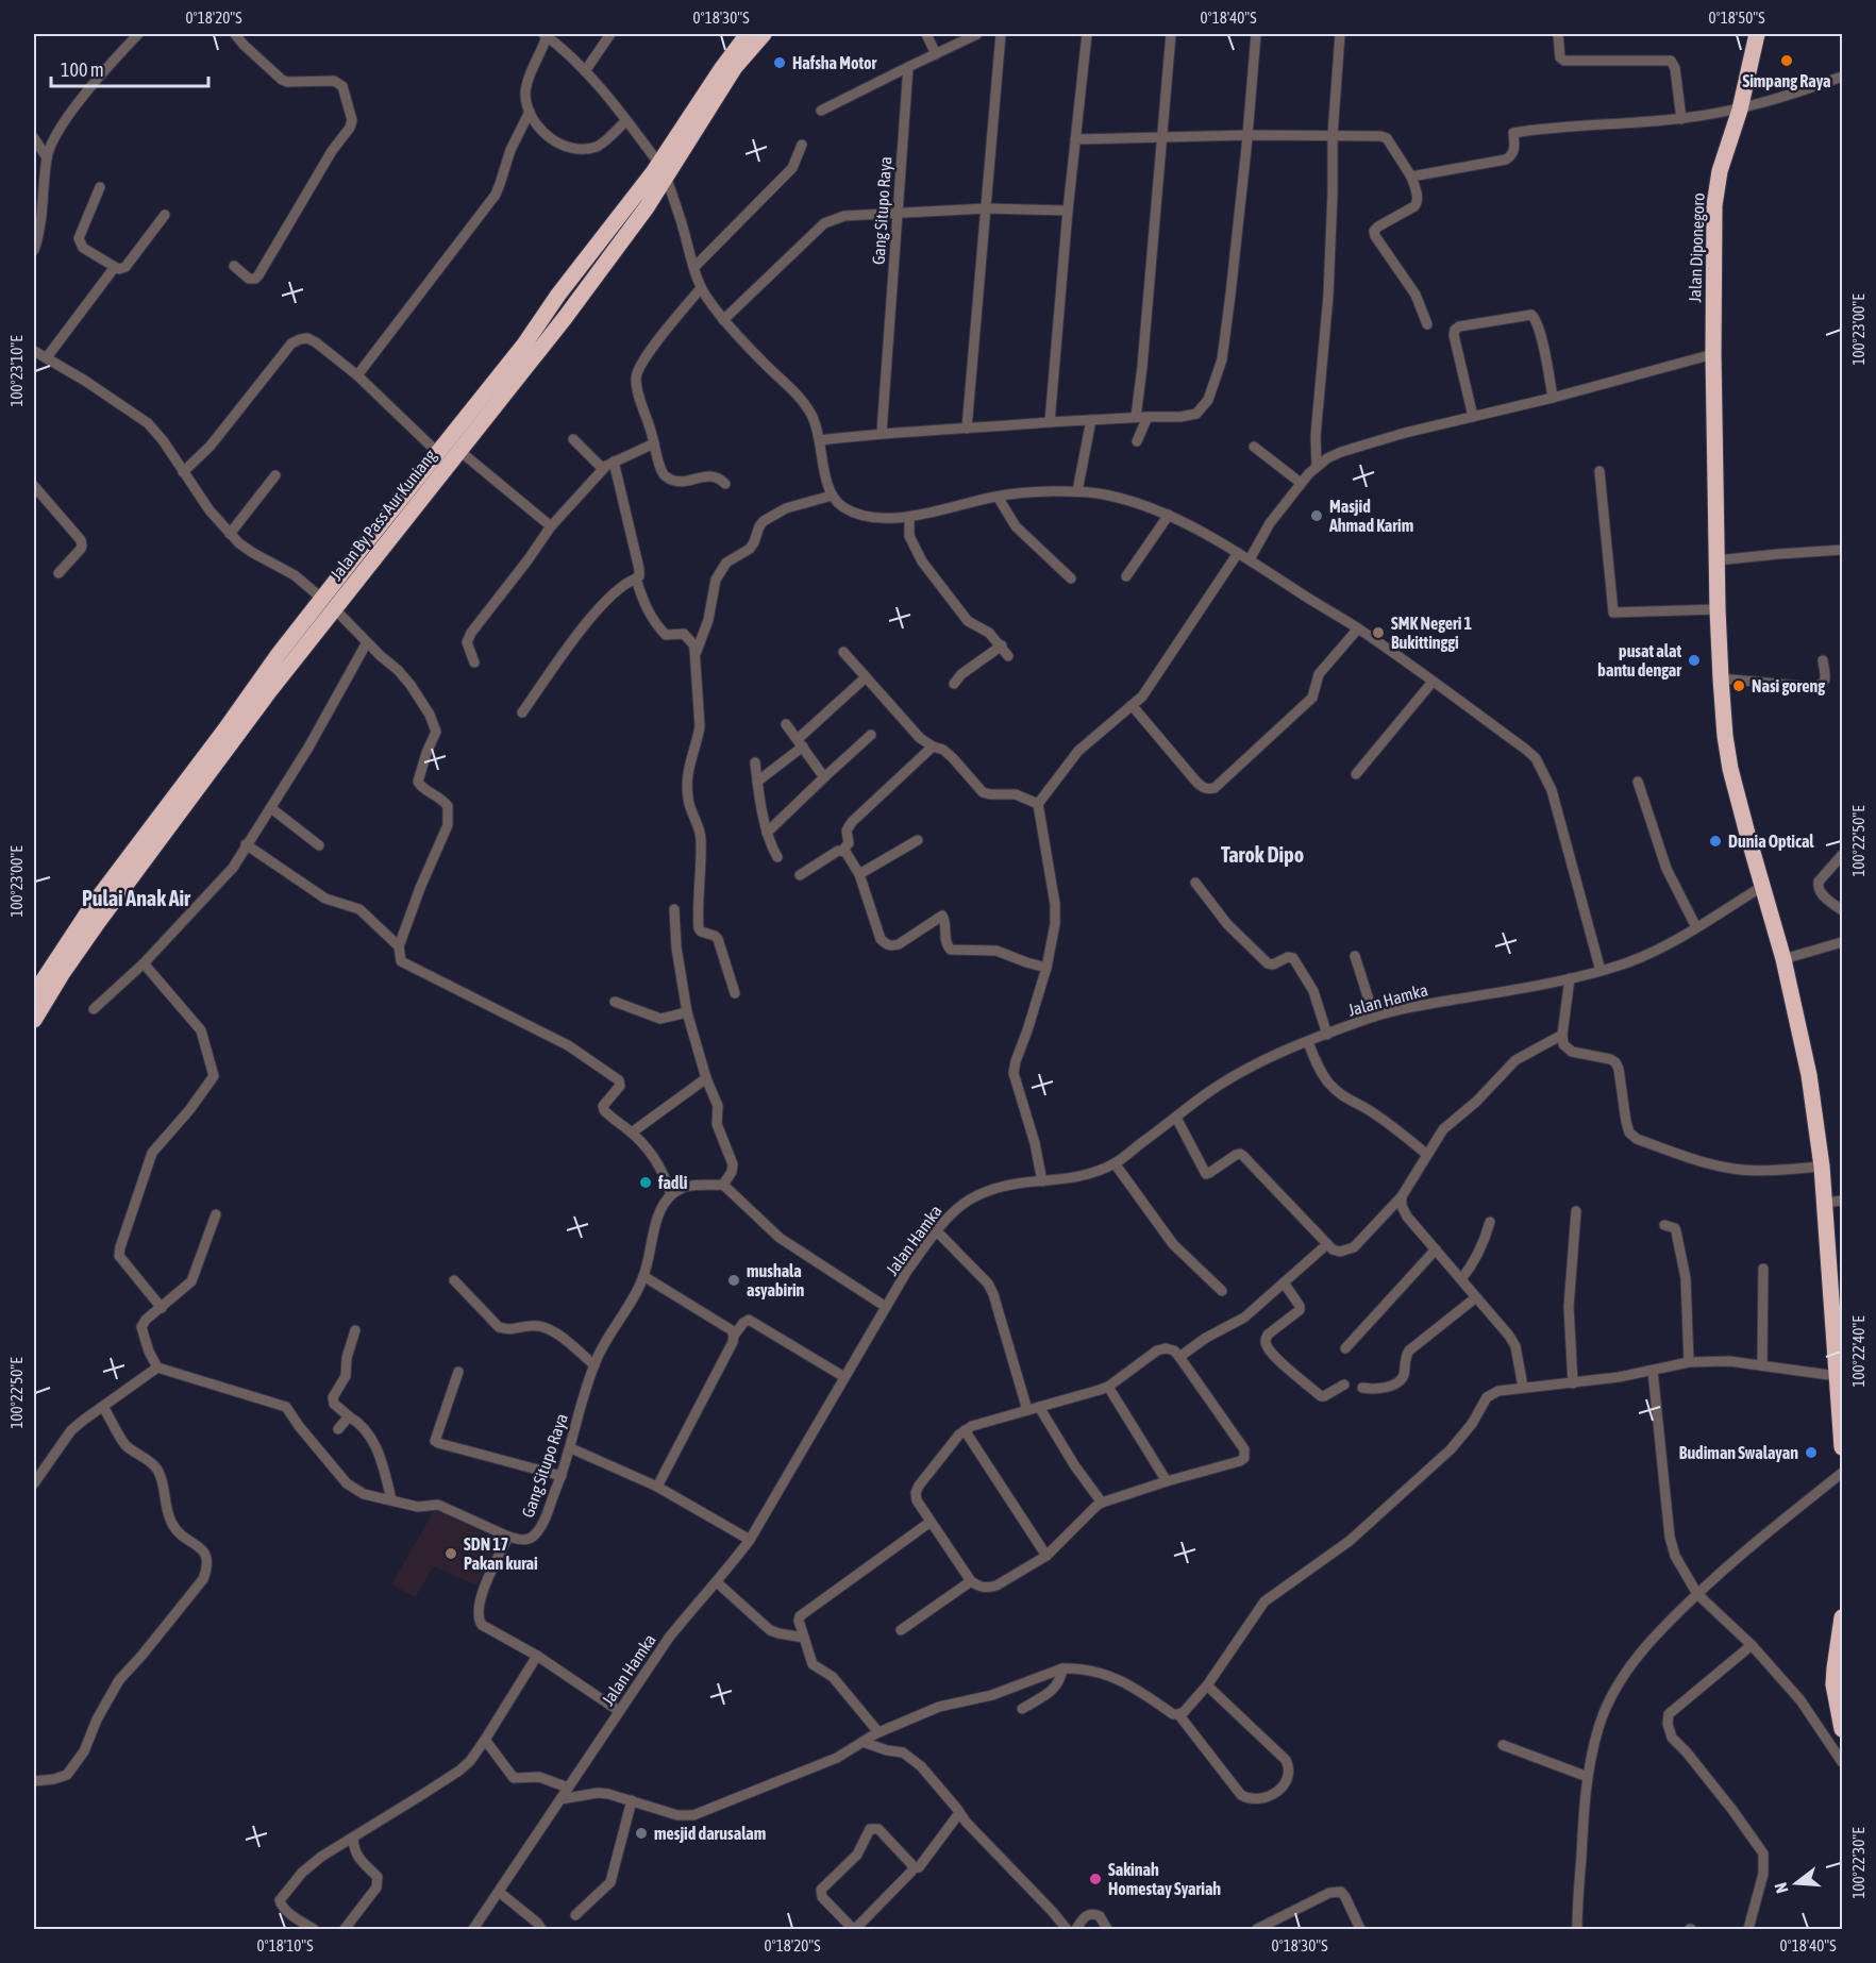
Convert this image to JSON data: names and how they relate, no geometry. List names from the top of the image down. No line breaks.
{"streets":{"highway":["Jalan Diponegoro","Jalan By Pass Aur Kuniang"],"street":["Gang Situpo Raya","Jalan Hamka"]},"crossings":[["Gang Situpo Raya","Jalan Hamka"],["Jalan Diponegoro","Jalan Hamka"]],"districts":["Tarok Dipo","Pulai Anak Air"],"places":["Simpang Raya","Hafsha Motor","Masjid Ahmad Karim","SMK Negeri 1 Bukittinggi","pusat alat bantu dengar","Nasi goreng","Dunia Optical","fadli","mushala asyabirin","Budiman Swalayan","SDN 17 Pakan kurai","mesjid darusalam","Sakinah Homestay Syariah"],"scale_bar":"100 m","north":"left","coordinates":["0°18'20\"S","0°18'30\"S","0°18'40\"S","0°18'50\"S","100°23'00\"E","100°23'10\"E","100°22'50\"E","100°22'40\"E","100°22'30\"E","0°18'10\"S"]}
